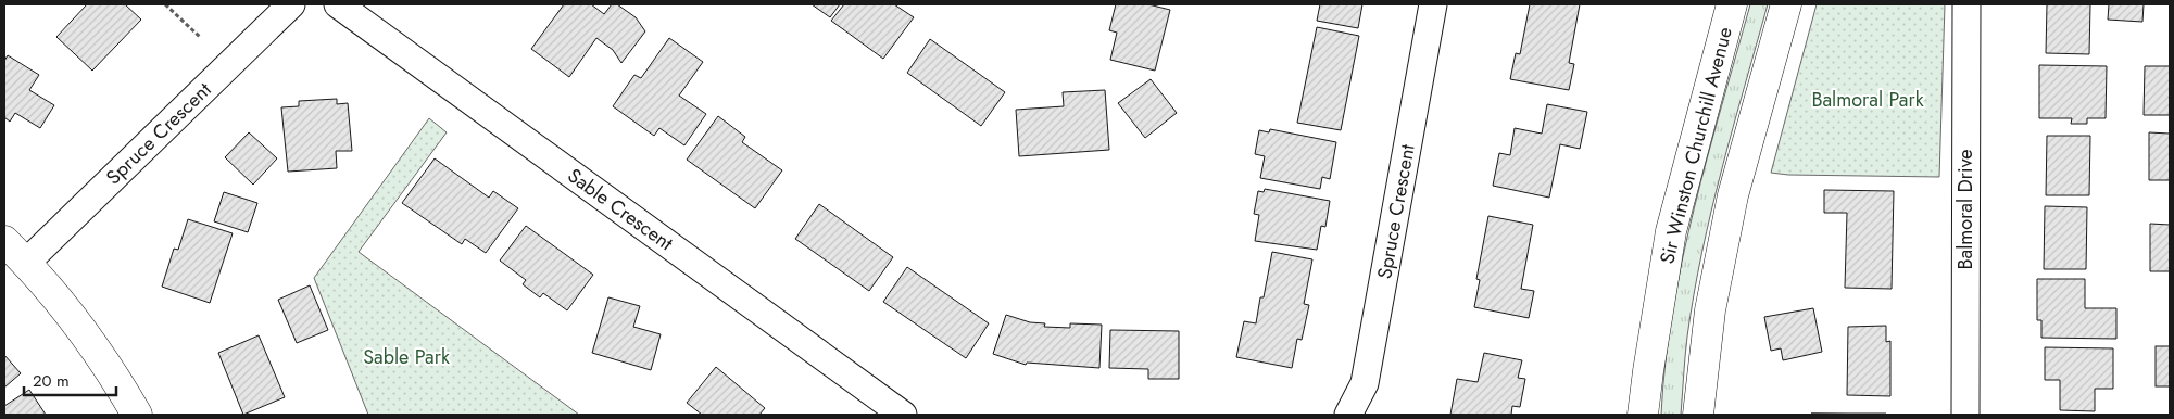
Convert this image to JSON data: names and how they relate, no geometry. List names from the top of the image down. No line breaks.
{"streets":{"main road":["Sir Winston Churchill Avenue"],"street":["Spruce Crescent","Sable Crescent","Balmoral Drive"]},"parks":["Balmoral Park","Sable Park"],"scale_bar":"20 m"}
